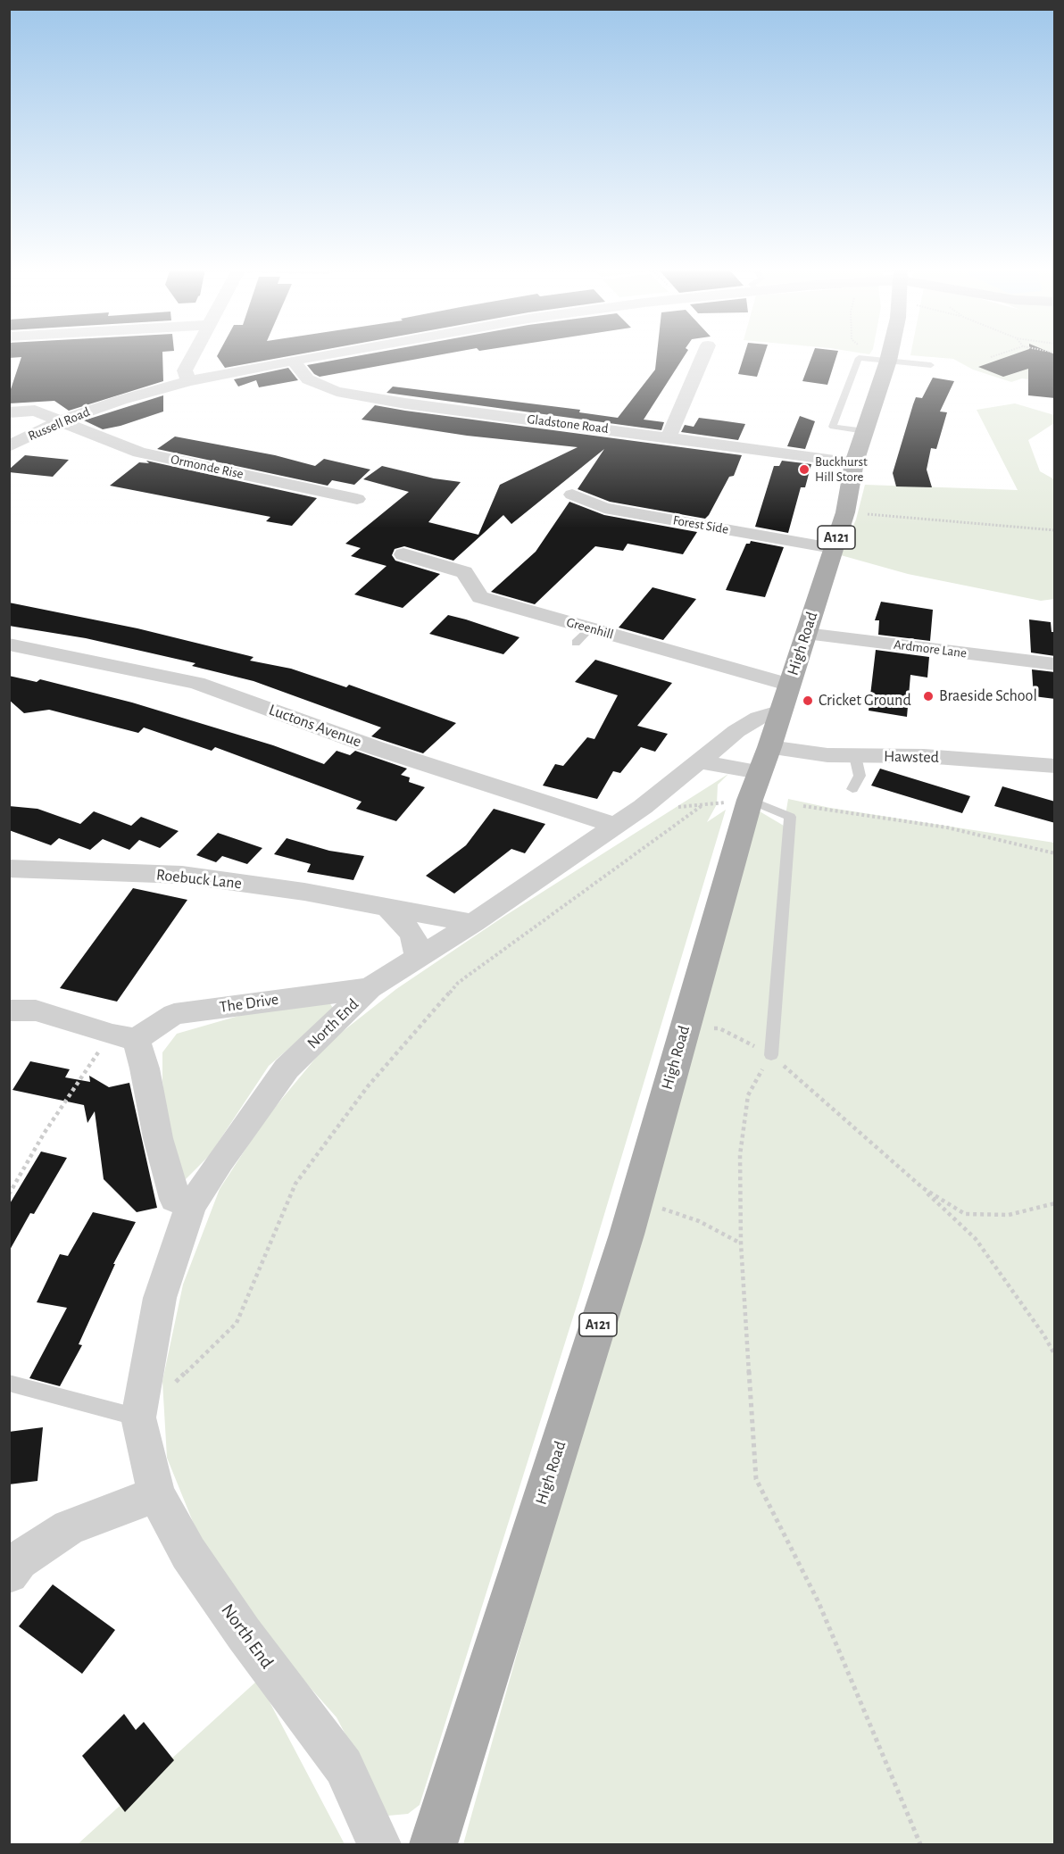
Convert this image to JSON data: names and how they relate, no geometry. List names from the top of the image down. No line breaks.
{"streets":{"main road":["A121","High Road"],"street":["Russell Road","Gladstone Road","Ormonde Rise","Forest Side","Greenhill","Ardmore Lane","Luctons Avenue","Hawsted","Roebuck Lane","The Drive","North End"]},"crossings":[["Russell Road","Gladstone Road"],["Russell Road","Ormonde Rise"],["Gladstone Road","High Road"],["Forest Side","High Road"],["Greenhill","High Road"],["High Road","Ardmore Lane"],["High Road","Hawsted"],["High Road","North End"],["Luctons Avenue","North End"],["Roebuck Lane","North End"],["The Drive","North End"]],"places":["Buckhurst Hill Store","Braeside School","Cricket Ground"]}
